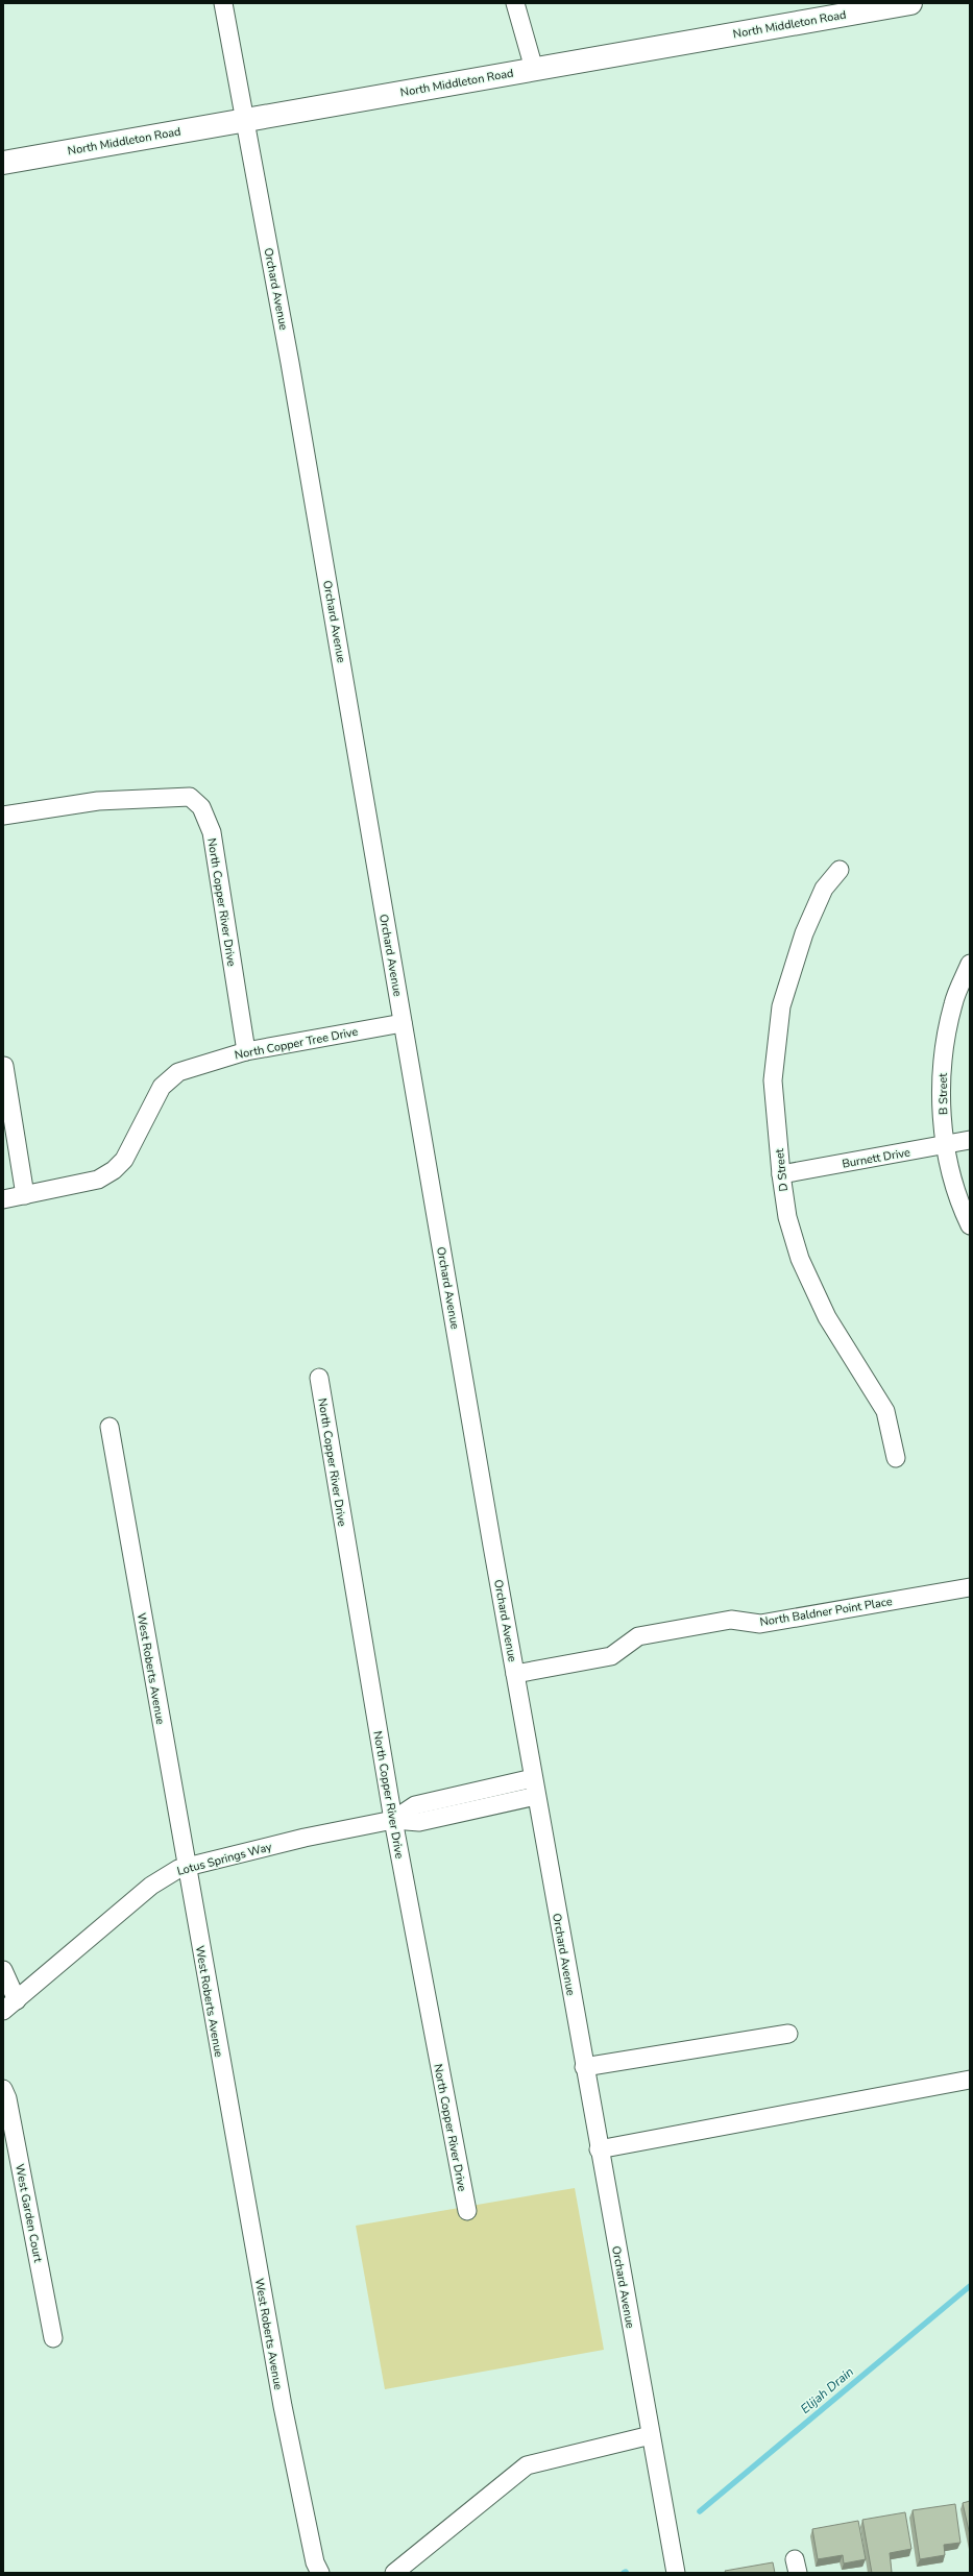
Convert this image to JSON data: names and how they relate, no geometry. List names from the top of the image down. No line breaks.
{"streets":{"main road":["North Middleton Road"],"street":["Orchard Avenue","North Copper River Drive","North Copper Tree Drive","B Street","Burnett Drive","D Street","North Baldner Point Place","West Roberts Avenue","Lotus Springs Way","West Garden Court"]},"crossings":[["North Middleton Road","Orchard Avenue"],["Orchard Avenue","North Copper Tree Drive"],["Orchard Avenue","North Baldner Point Place"],["Orchard Avenue","Lotus Springs Way"],["North Copper River Drive","North Copper Tree Drive"],["North Copper River Drive","Lotus Springs Way"],["B Street","Burnett Drive"],["Burnett Drive","D Street"],["West Roberts Avenue","Lotus Springs Way"]],"water":["Elijah Drain"]}
